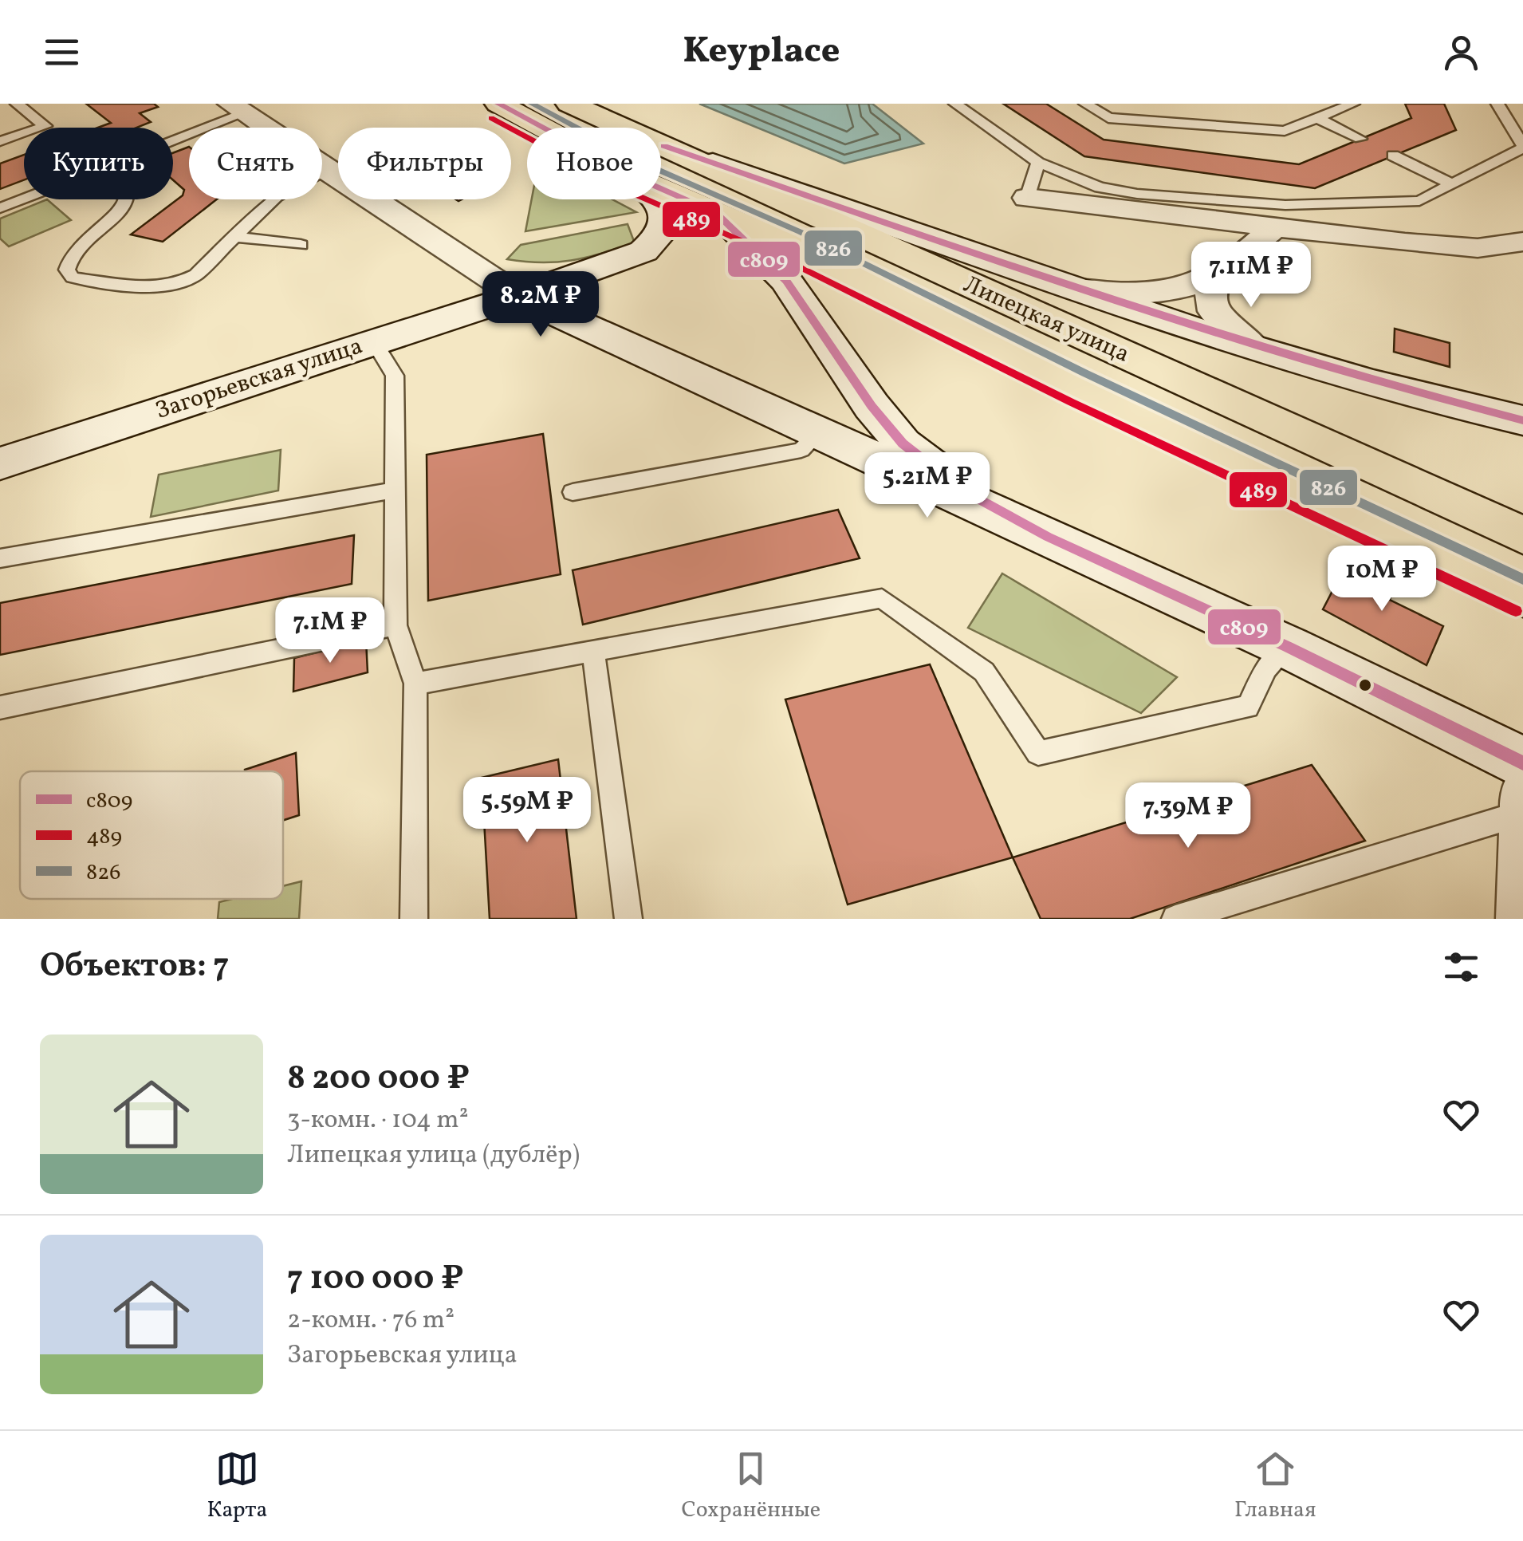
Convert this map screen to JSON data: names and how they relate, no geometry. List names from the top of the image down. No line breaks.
{"streets":{"main road":["Липецкая улица"],"street":["Загорьевская улица"]},"lines":["transit line с809","transit line 826","transit line 489"],"legend":["с809","489","826"],"page":{"header":"Keyplace","chip":["Купить","Снять","Фильтры","Новое"],"price":["7.11M ₽","8.2M ₽","5.21M ₽","10M ₽","7.1M ₽","5.59M ₽","7.39M ₽"],"heading":"Объектов: 7","list":[{"name":"8 200 000 ₽","note":"3-комн. · 104 m² · Липецкая улица (дублёр)"},{"name":"7 100 000 ₽","note":"2-комн. · 76 m² · Загорьевская улица"}],"tabs":["Карта","Сохранённые","Главная"]}}
